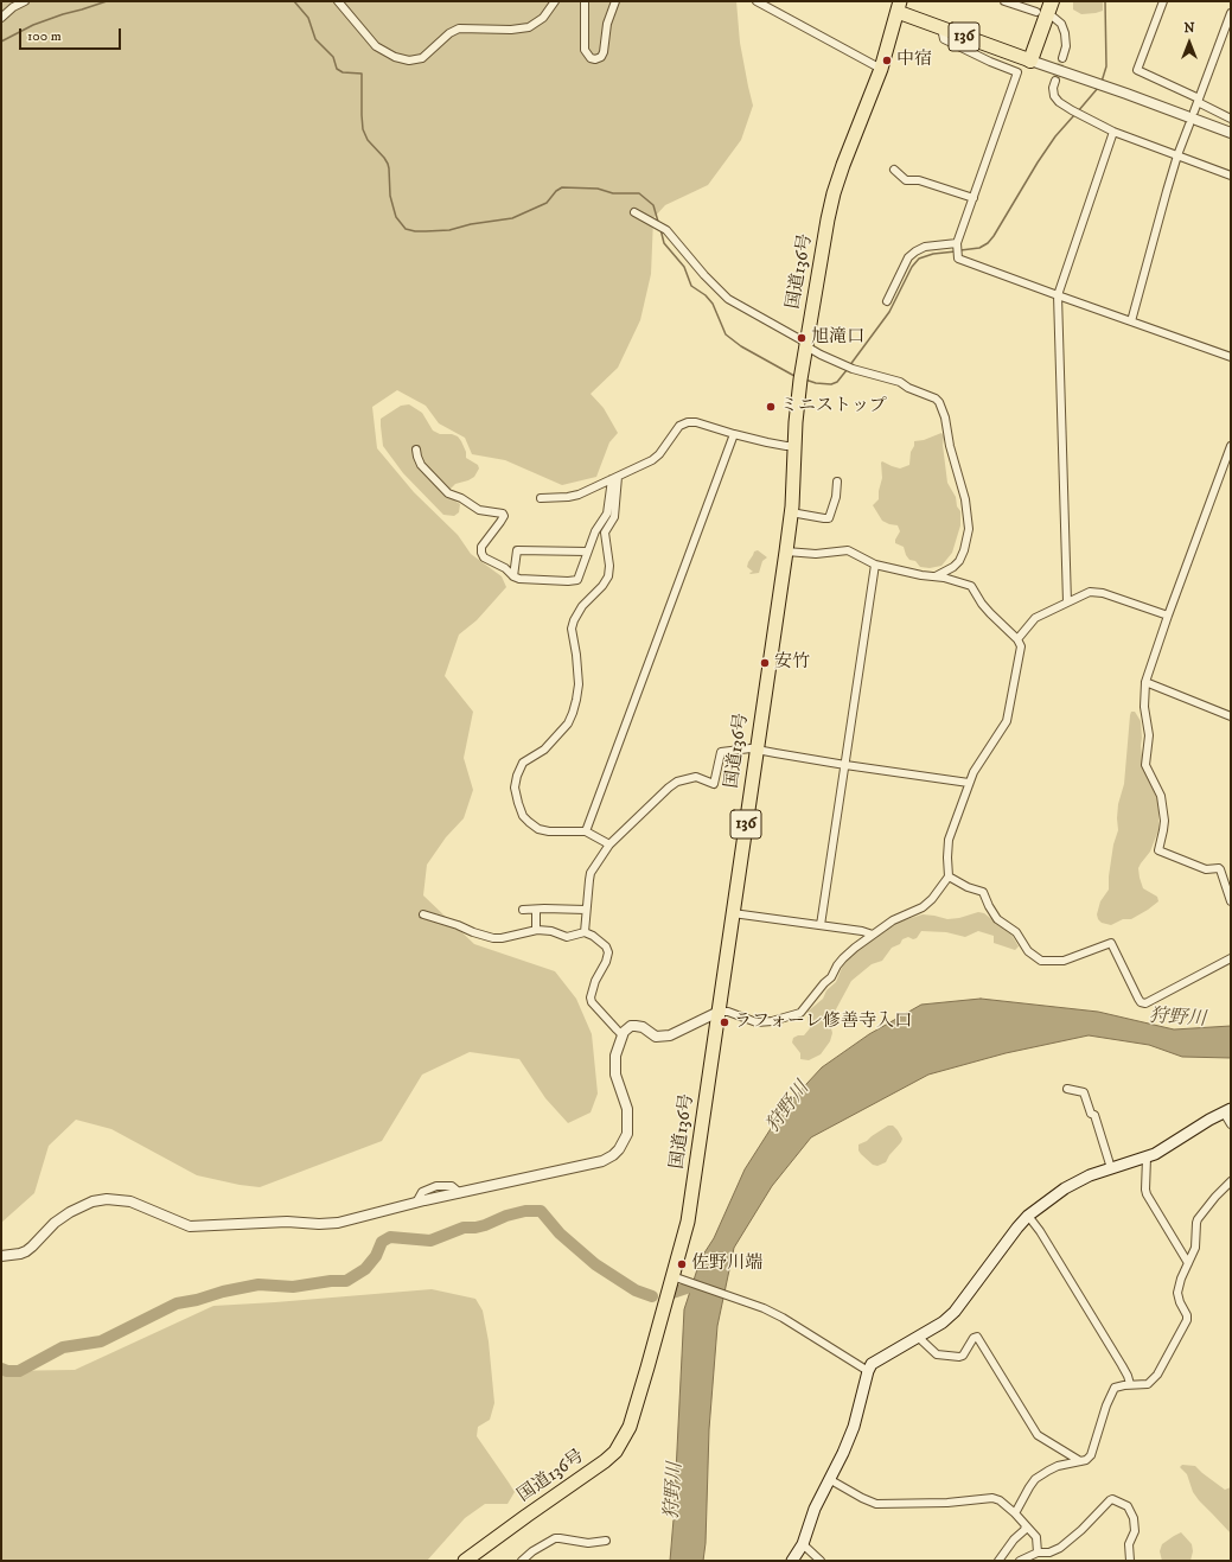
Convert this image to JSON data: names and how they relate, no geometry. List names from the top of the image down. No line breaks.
{"streets":{"highway":["136","国道136号"]},"water":["狩野川"],"places":["中宿","旭滝口","ミニストップ","安竹","ラフォーレ修善寺入口","佐野川端"],"scale_bar":"100 m","north":"top"}
